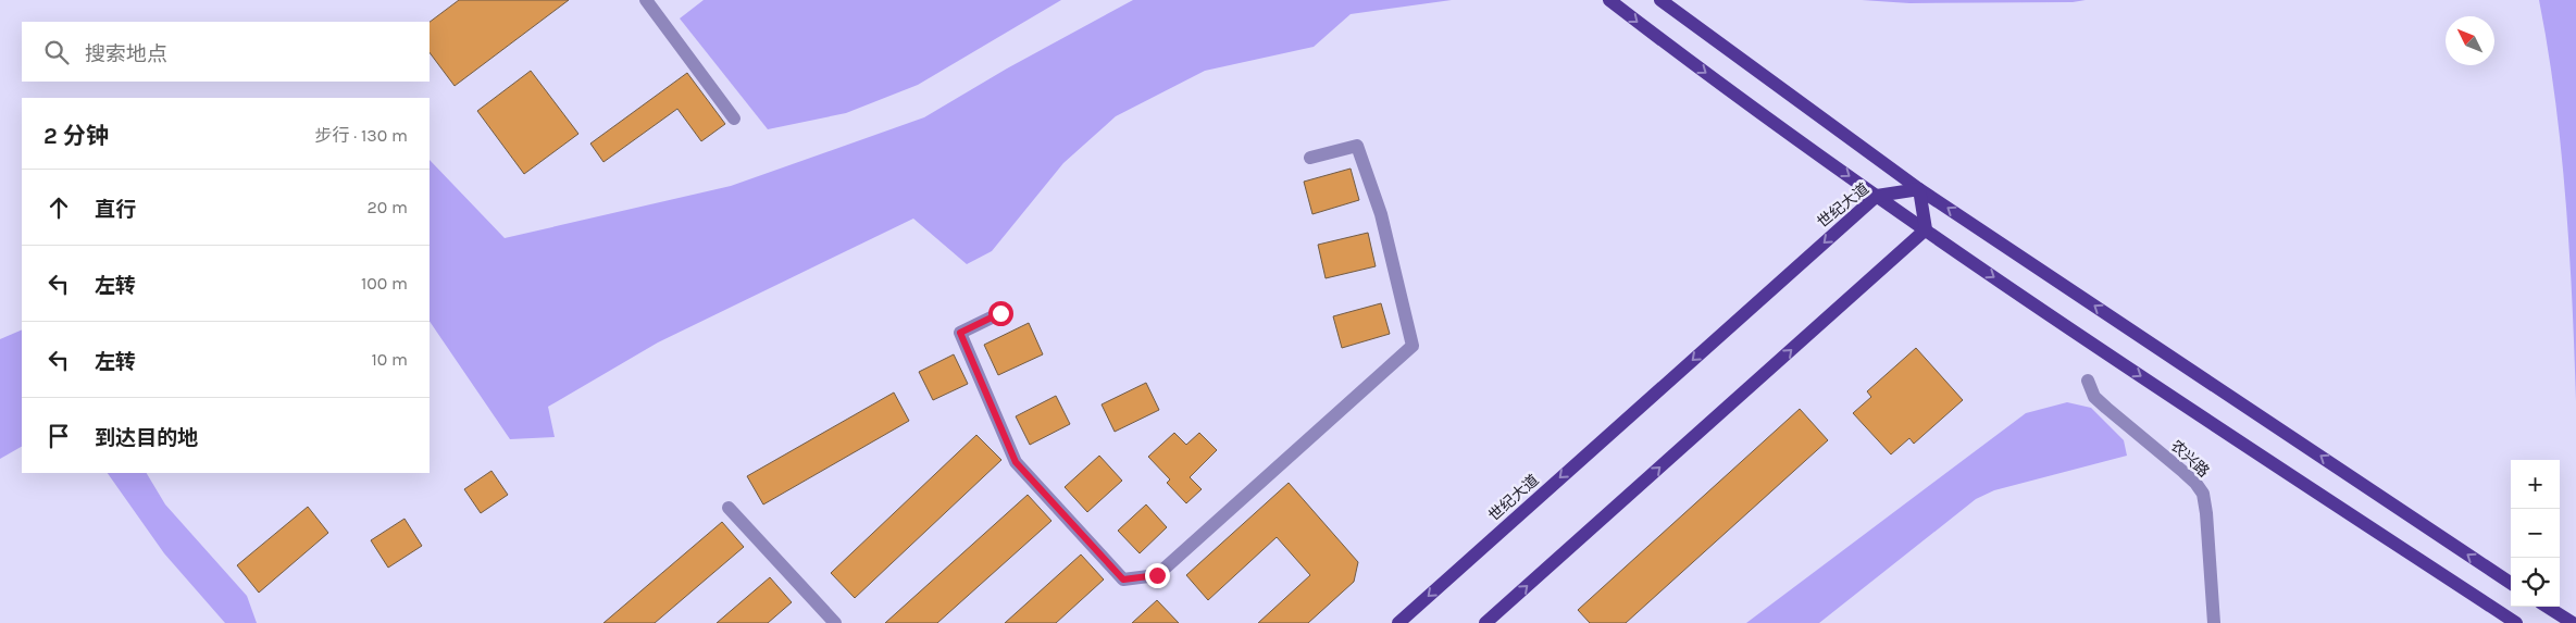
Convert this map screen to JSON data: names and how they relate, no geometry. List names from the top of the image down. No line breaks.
{"streets":{"main road":["世纪大道"],"street":["农兴路"]},"north":"top left","page":{"search":"搜索地点","heading":["2 分钟","步行 · 130 m"],"list":[["直行","20 m"],["左转","100 m"],["左转","10 m"],"到达目的地"],"map_buttons":["+","−"]}}
